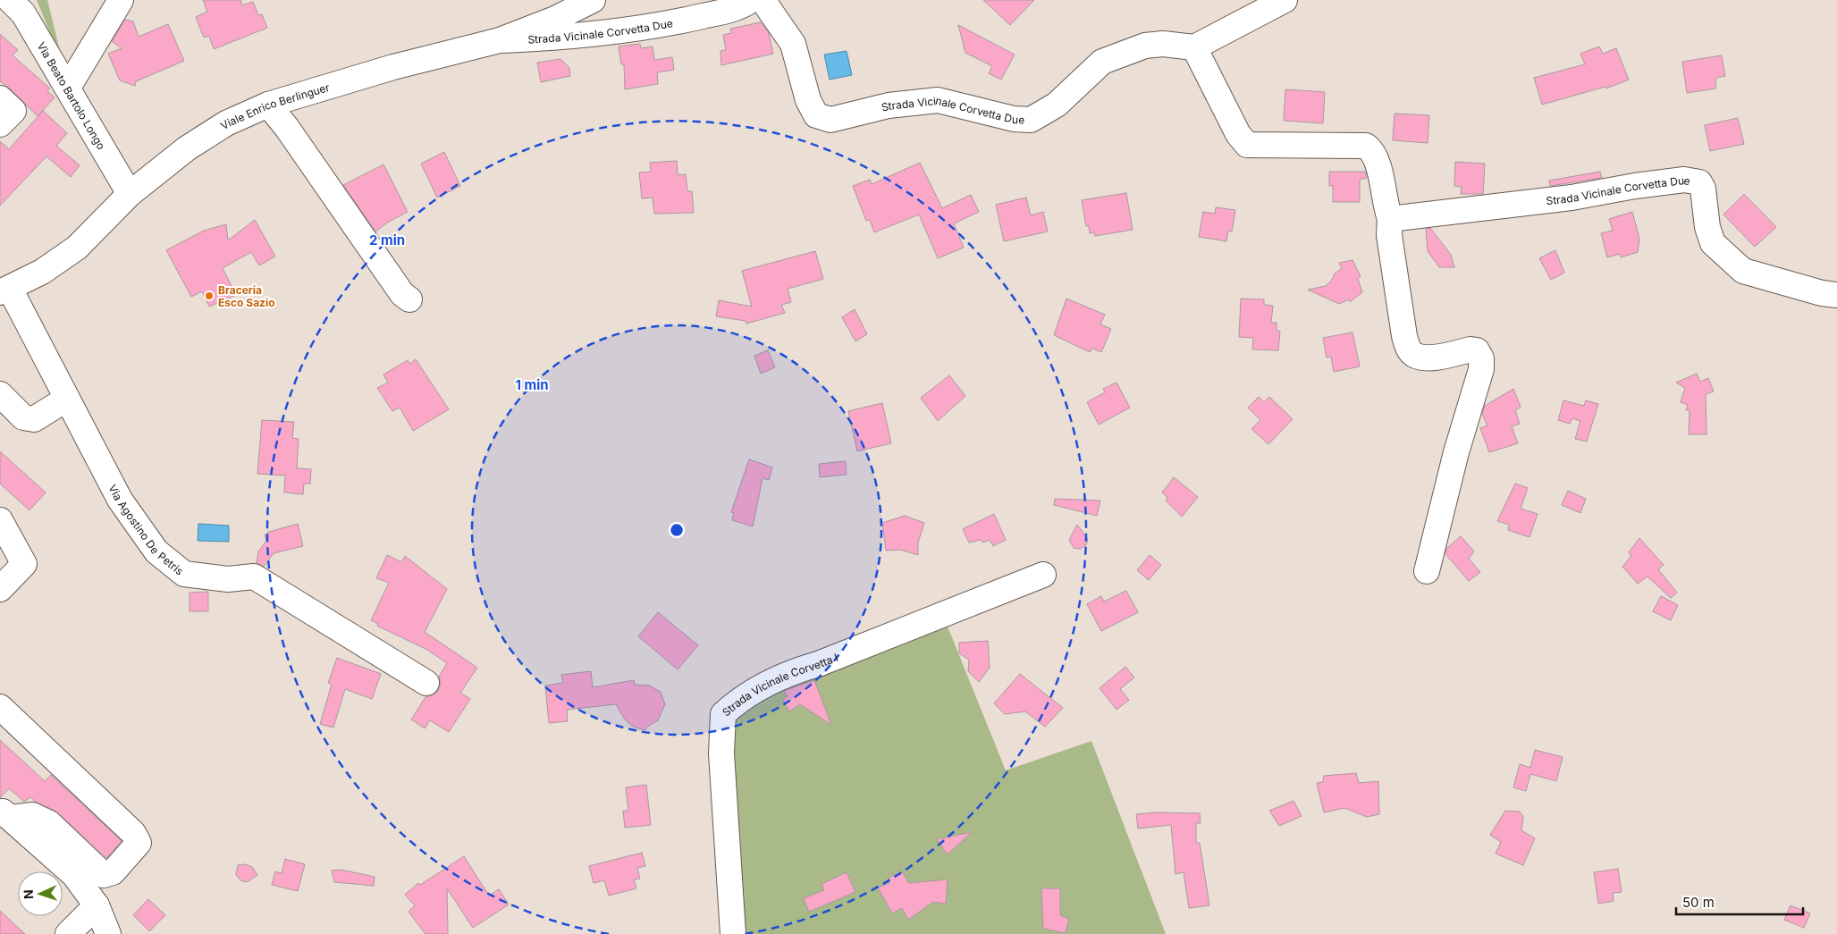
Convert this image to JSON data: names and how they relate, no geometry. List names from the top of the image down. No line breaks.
{"streets":{"street":["Strada Vicinale Corvetta Due","Via Beato Bartolo Longo","Viale Enrico Berlinguer","Via Agostino De Petris","Strada Vicinale Corvetta I"]},"crossings":[["Strada Vicinale Corvetta Due","Viale Enrico Berlinguer"],["Via Beato Bartolo Longo","Viale Enrico Berlinguer"],["Viale Enrico Berlinguer","Via Agostino De Petris"]],"places":["Braceria Esco Sazio"],"scale_bar":"50 m","north":"left","rings":["2 min","1 min"]}
